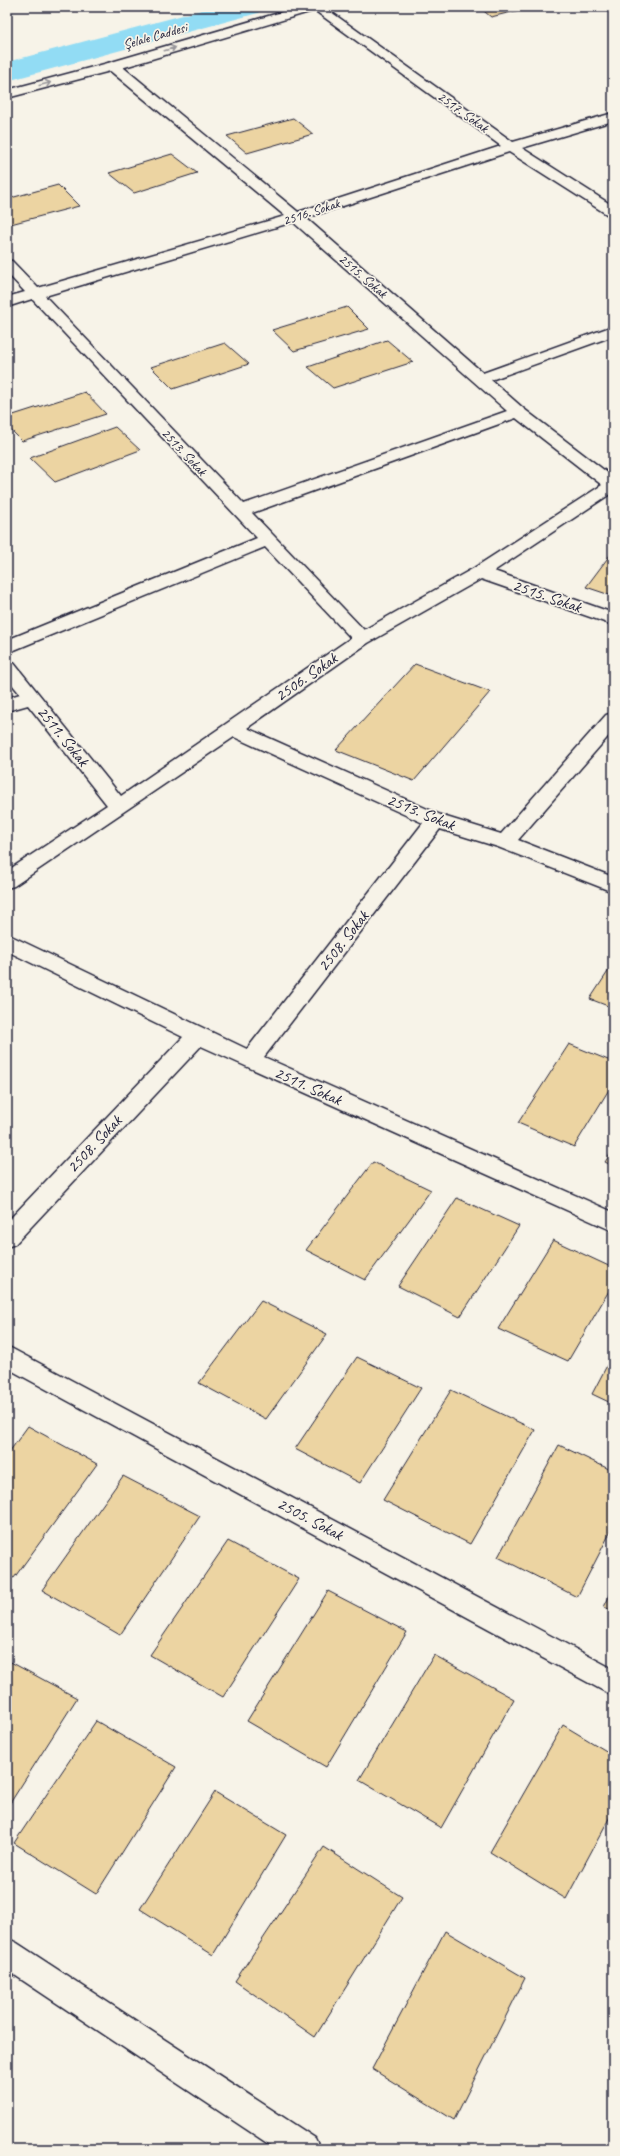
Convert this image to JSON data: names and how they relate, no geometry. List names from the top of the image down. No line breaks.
{"streets":{"street":["Şelale Caddesi","2517. Sokak","2516. Sokak","2515. Sokak","2513. Sokak","2506. Sokak","2511. Sokak","2508. Sokak","2505. Sokak"]},"crossings":[["Şelale Caddesi","2515. Sokak"],["2517. Sokak","2516. Sokak"],["2516. Sokak","2515. Sokak"],["2516. Sokak","2513. Sokak"],["2515. Sokak","2506. Sokak"],["2513. Sokak","2506. Sokak"],["2513. Sokak","2508. Sokak"],["2506. Sokak","2511. Sokak"],["2511. Sokak","2508. Sokak"]],"one_way":["Şelale Caddesi"]}
